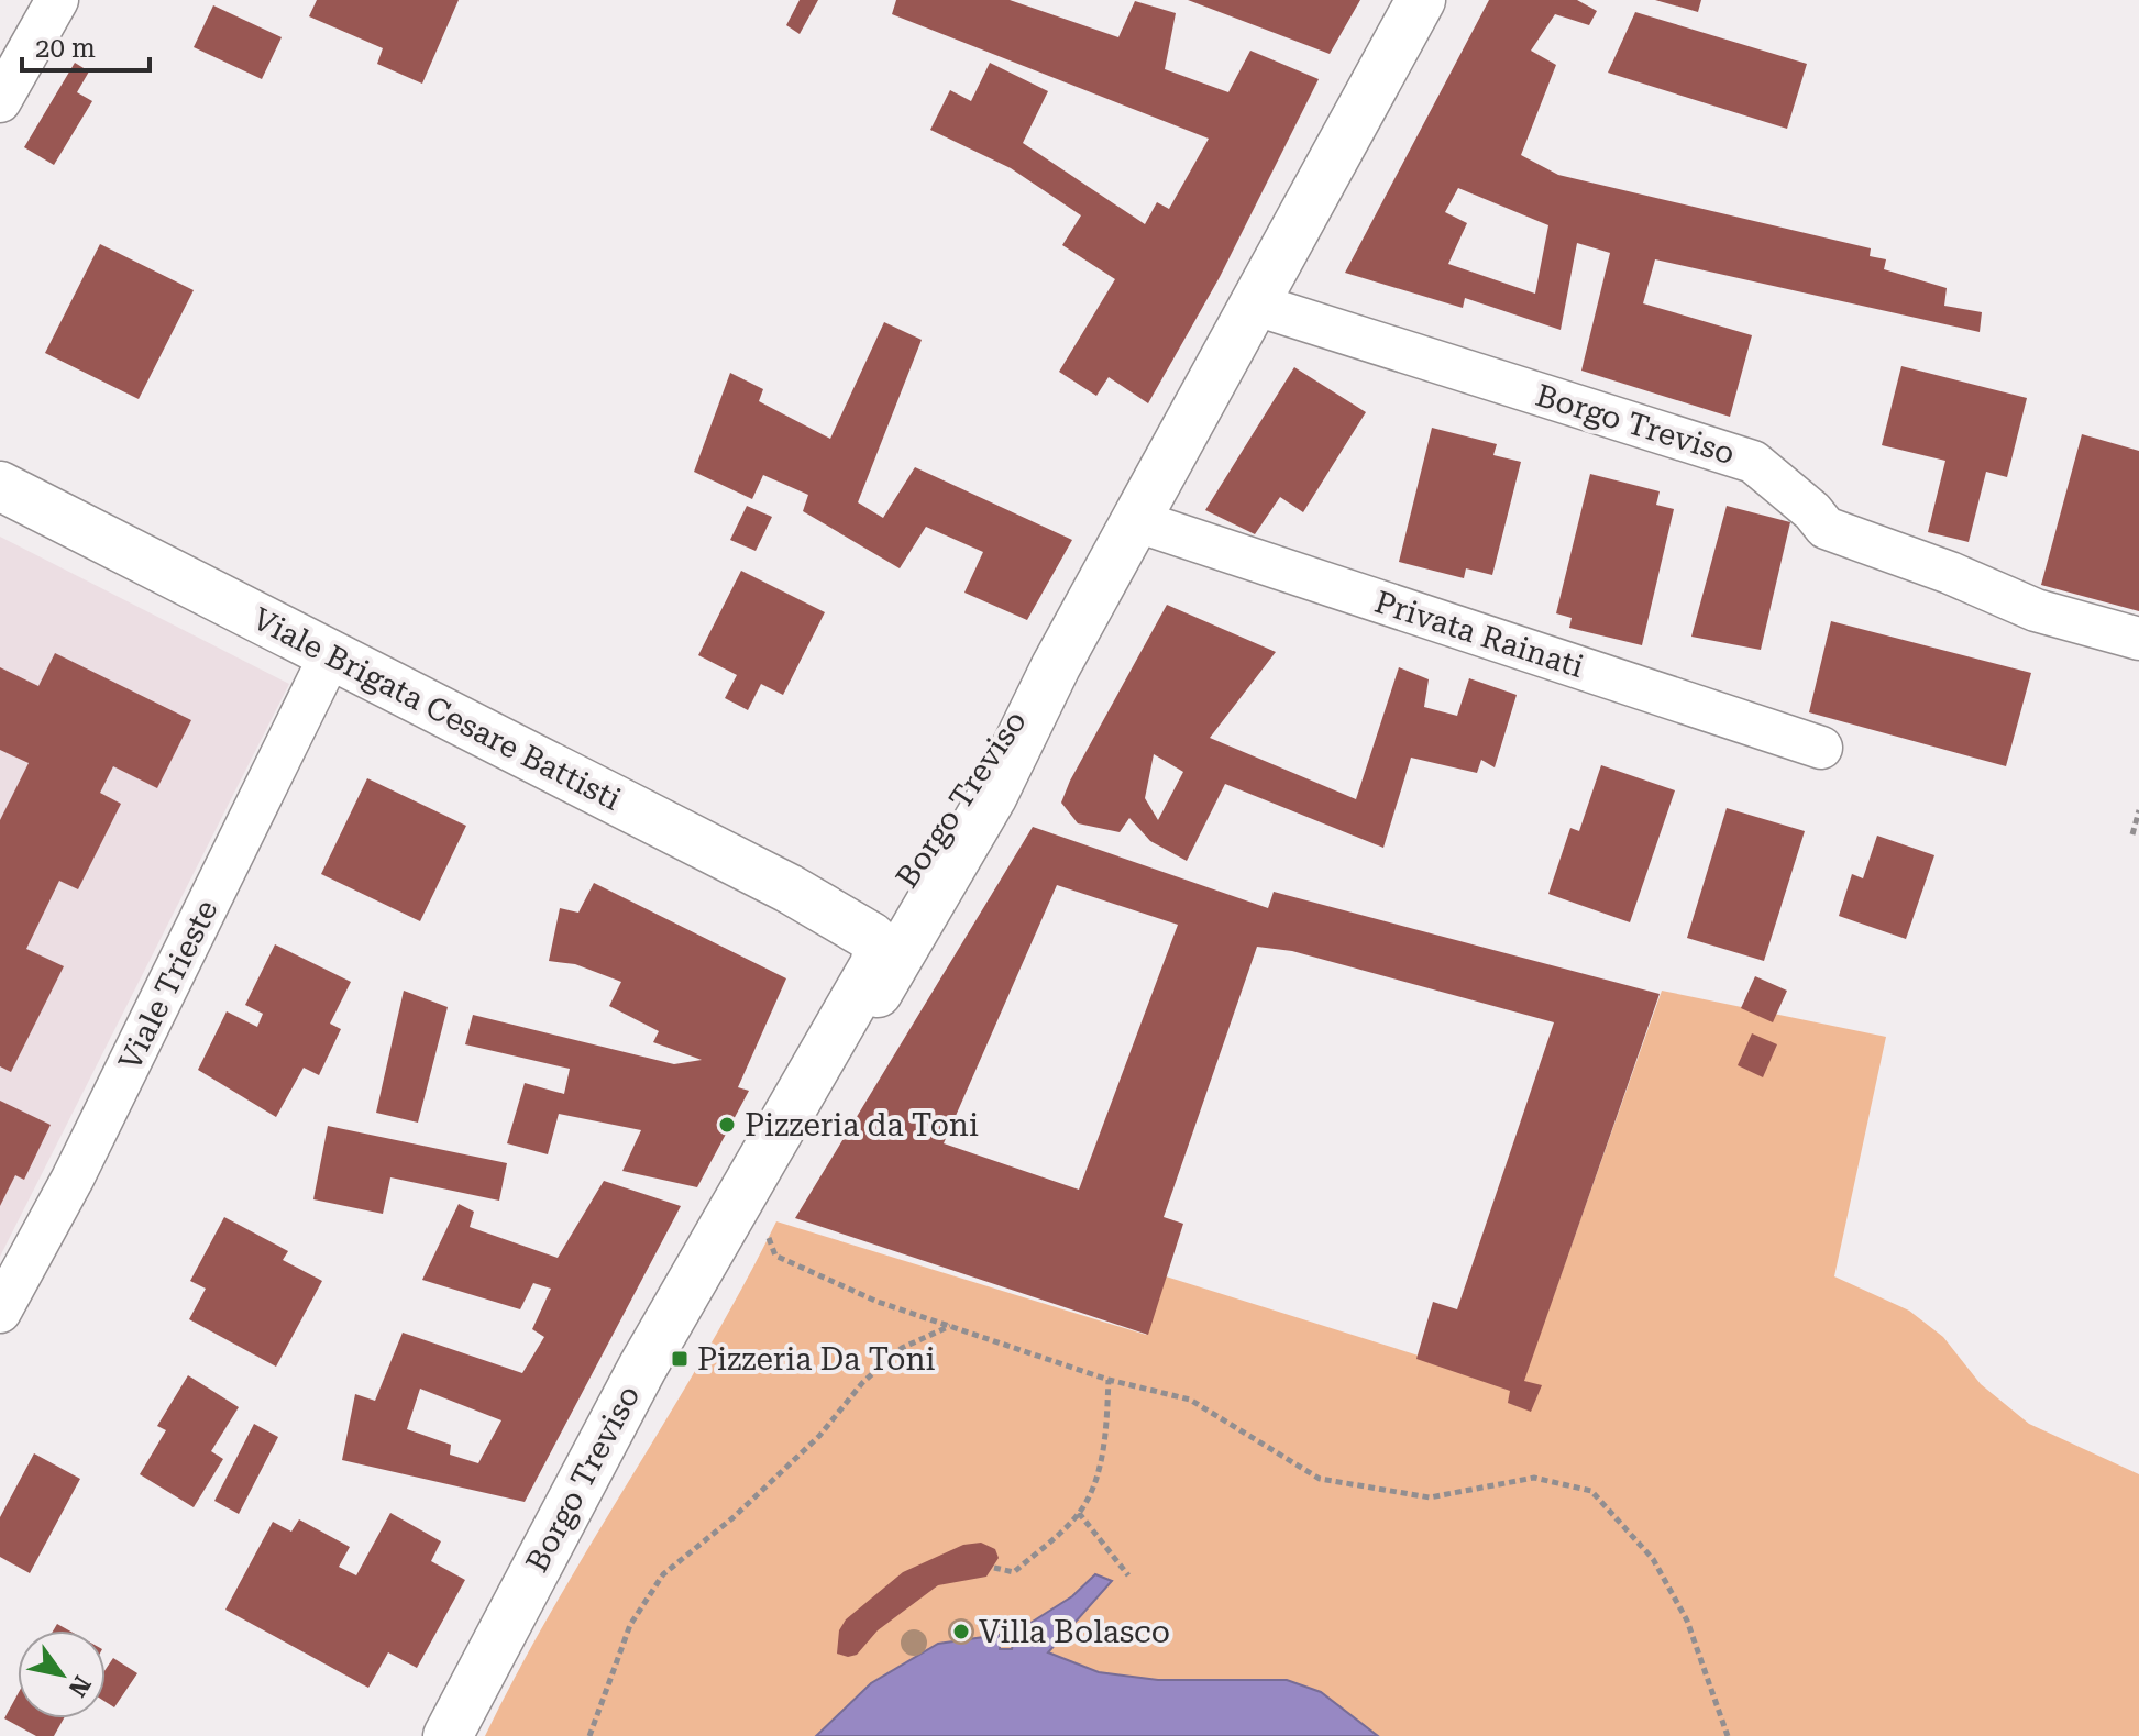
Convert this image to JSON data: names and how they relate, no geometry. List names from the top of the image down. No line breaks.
{"streets":{"street":["Borgo Treviso","Privata Rainati","Viale Brigata Cesare Battisti","Viale Trieste"]},"crossings":[["Borgo Treviso","Privata Rainati"],["Borgo Treviso","Viale Brigata Cesare Battisti"],["Viale Brigata Cesare Battisti","Viale Trieste"]],"places":{"other":["Pizzeria da Toni","Villa Bolasco"],"transit":["Pizzeria Da Toni"]},"scale_bar":"20 m","north":"bottom right"}
